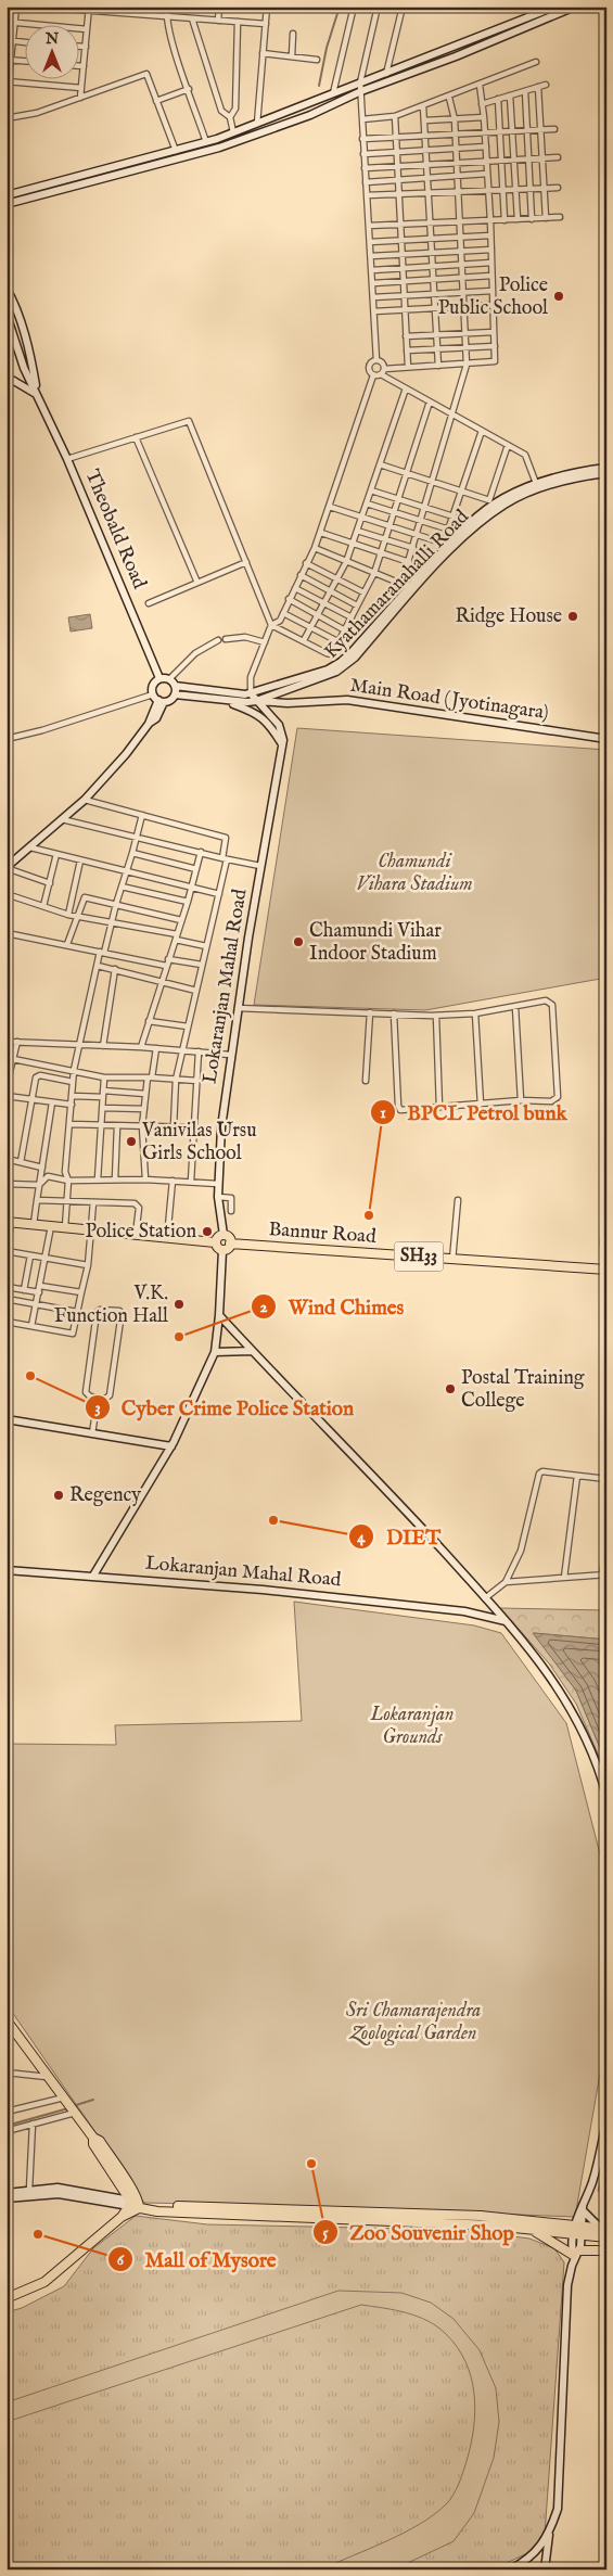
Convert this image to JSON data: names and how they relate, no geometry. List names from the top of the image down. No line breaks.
{"streets":{"main road":["Theobald Road","Kyathamaranahalli Road","Main Road (Jyotinagara)","Lokaranjan Mahal Road","Bannur Road","SH33"]},"crossings":[["Theobald Road","Kyathamaranahalli Road"],["Kyathamaranahalli Road","Main Road (Jyotinagara)"],["Kyathamaranahalli Road","Lokaranjan Mahal Road"],["Main Road (Jyotinagara)","Lokaranjan Mahal Road"],["Lokaranjan Mahal Road","Bannur Road"]],"parks":["Chamundi Vihara Stadium","Lokaranjan Grounds","Sri Chamarajendra Zoological Garden"],"places":["Police Public School","Ridge House","Chamundi Vihar Indoor Stadium","Vanivilas Ursu Girls School","BPCL Petrol bunk","Police Station","V.K. Function Hall","Wind Chimes","Cyber Crime Police Station","Postal Training College","Regency","DIET","Zoo Souvenir Shop","Mall of Mysore"],"north":"top"}
